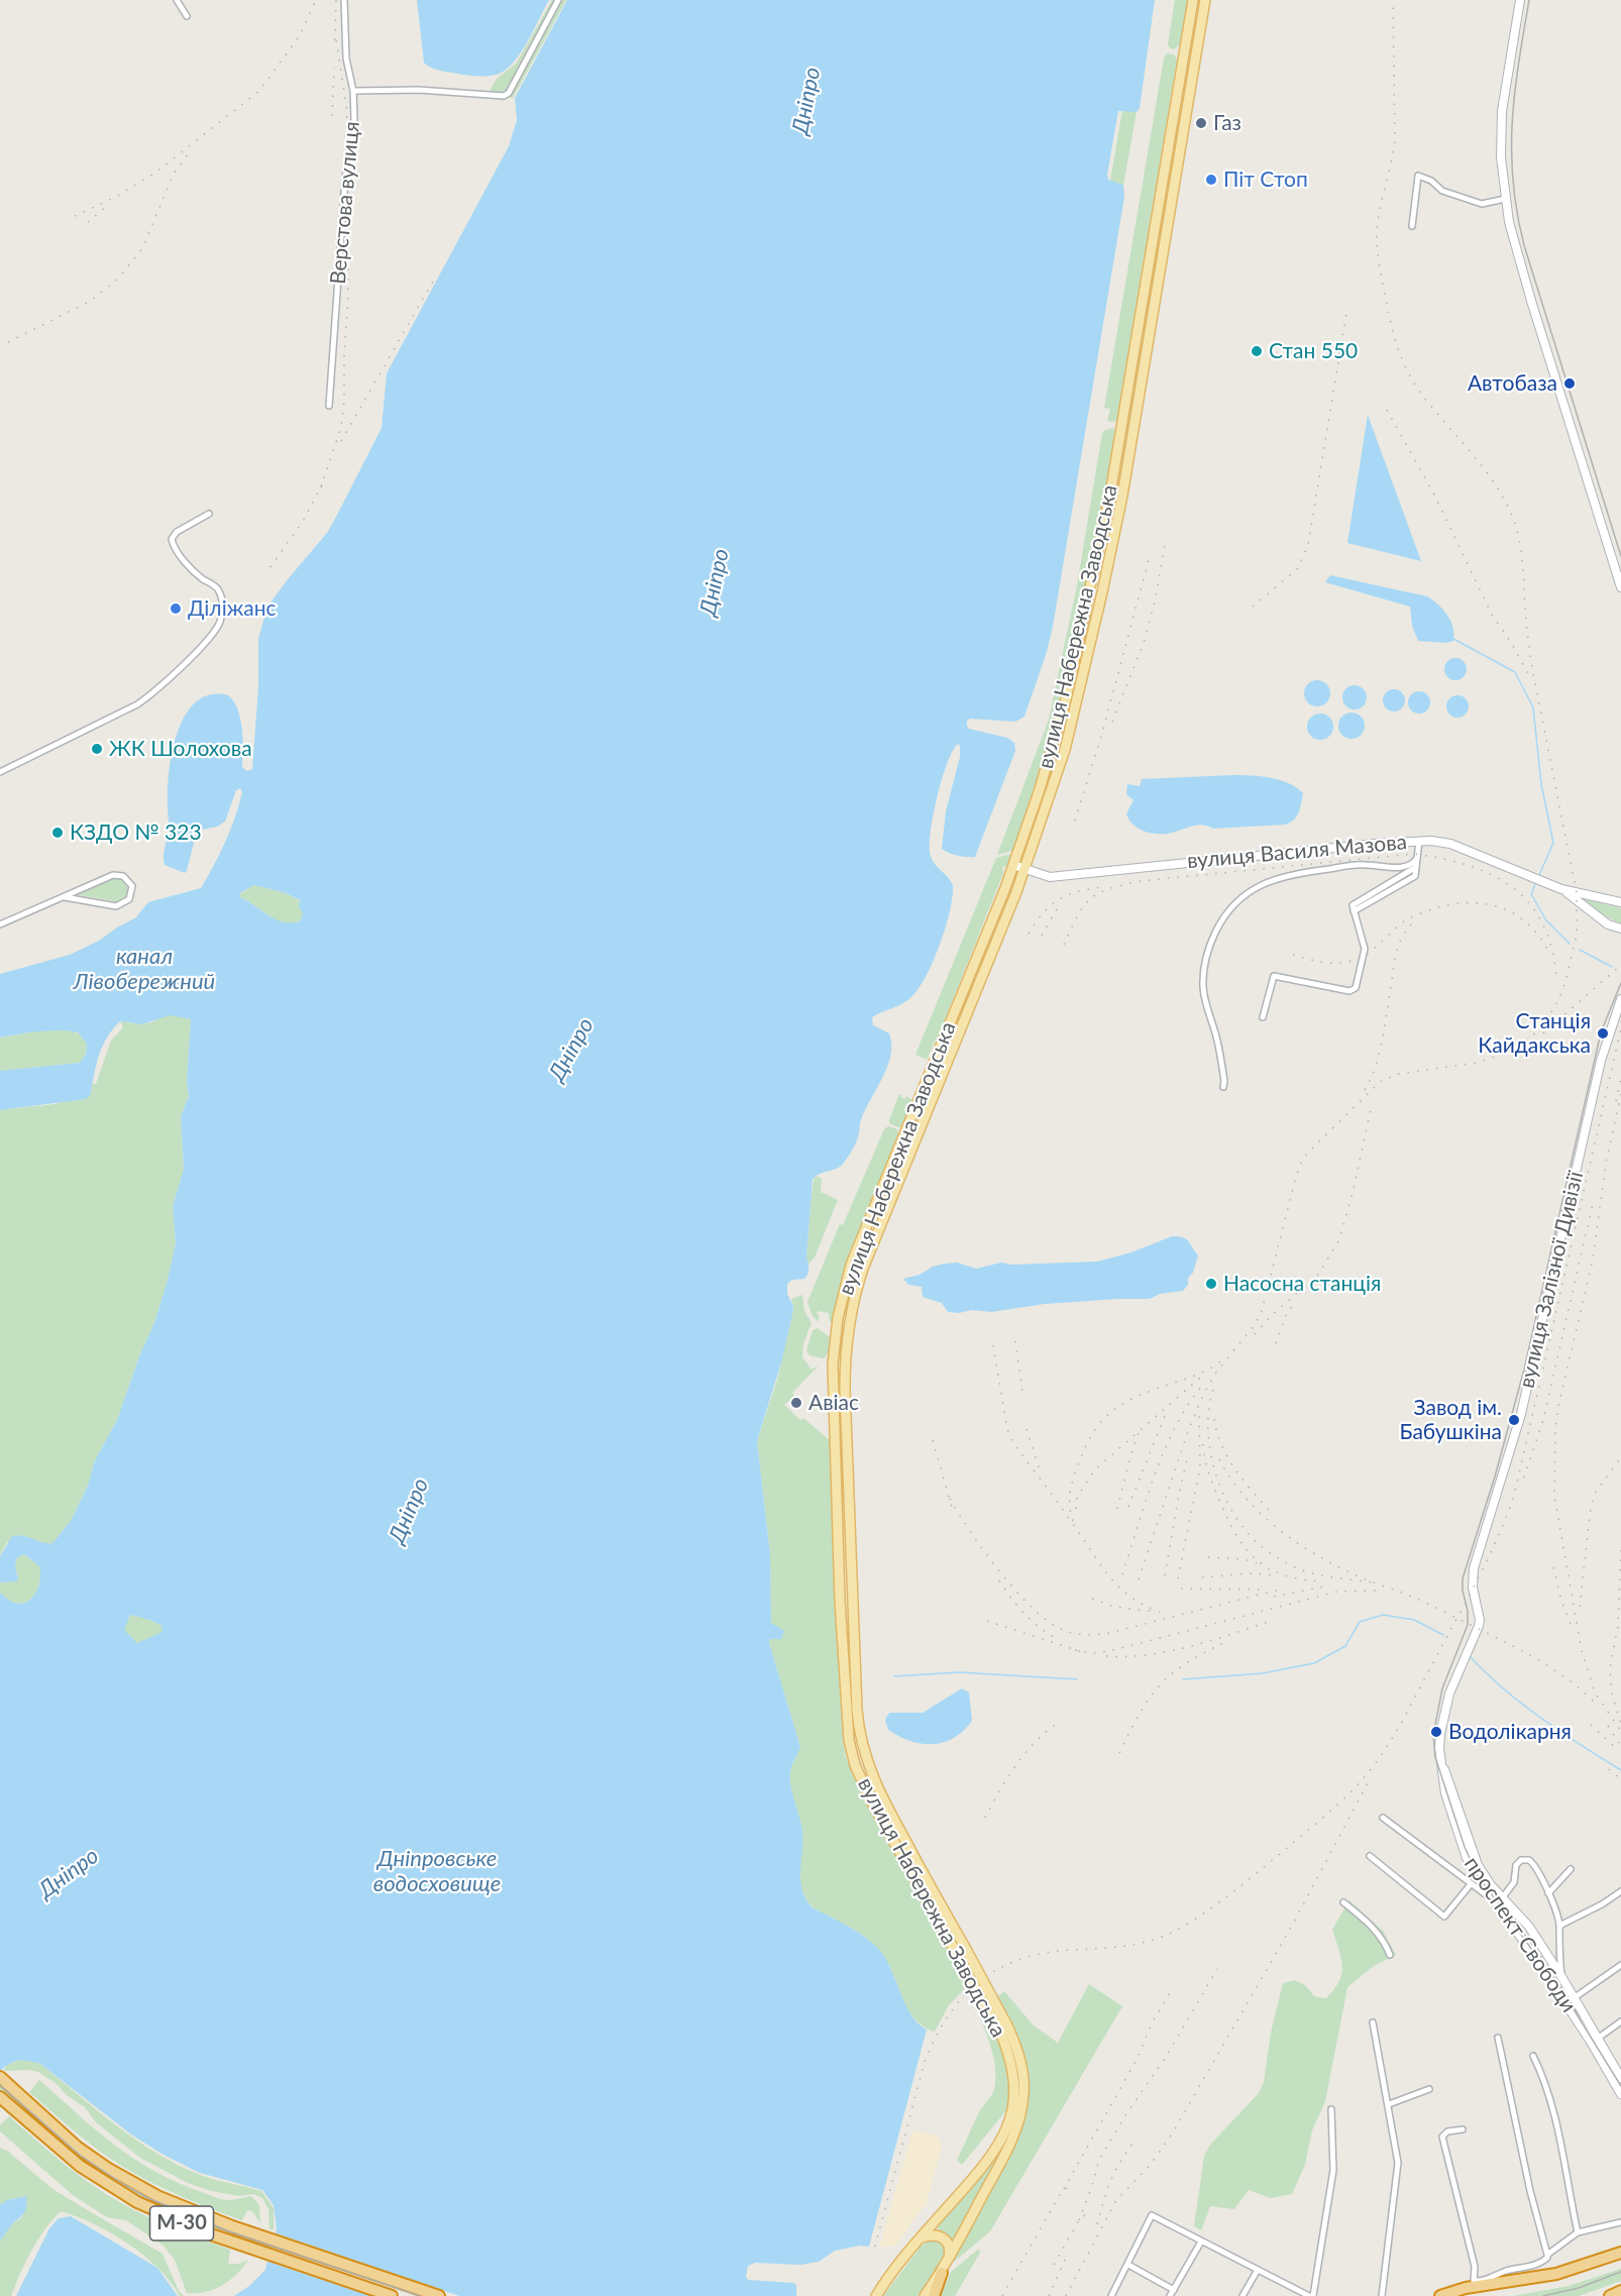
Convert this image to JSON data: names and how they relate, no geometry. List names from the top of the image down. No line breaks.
{"streets":{"highway":["М-30"],"main road":["вулиця Набережна Заводська"],"street":["Верстова вулиця","вулиця Василя Мазова","вулиця Залізної Дивізії","проспект Свободи"]},"crossings":[["вулиця Набережна Заводська","вулиця Василя Мазова"],["вулиця Залізної Дивізії","проспект Свободи"]],"water":["Дніпро","канал Лівобережний","Дніпровське водосховище"],"places":["Газ","Піт Стоп","Стан 550","Автобаза","Діліжанс","ЖК Шолохова","КЗДО № 323","Станція Кайдакська","Насосна станція","Авіас","Завод ім. Бабушкіна","Водолікарня"]}
